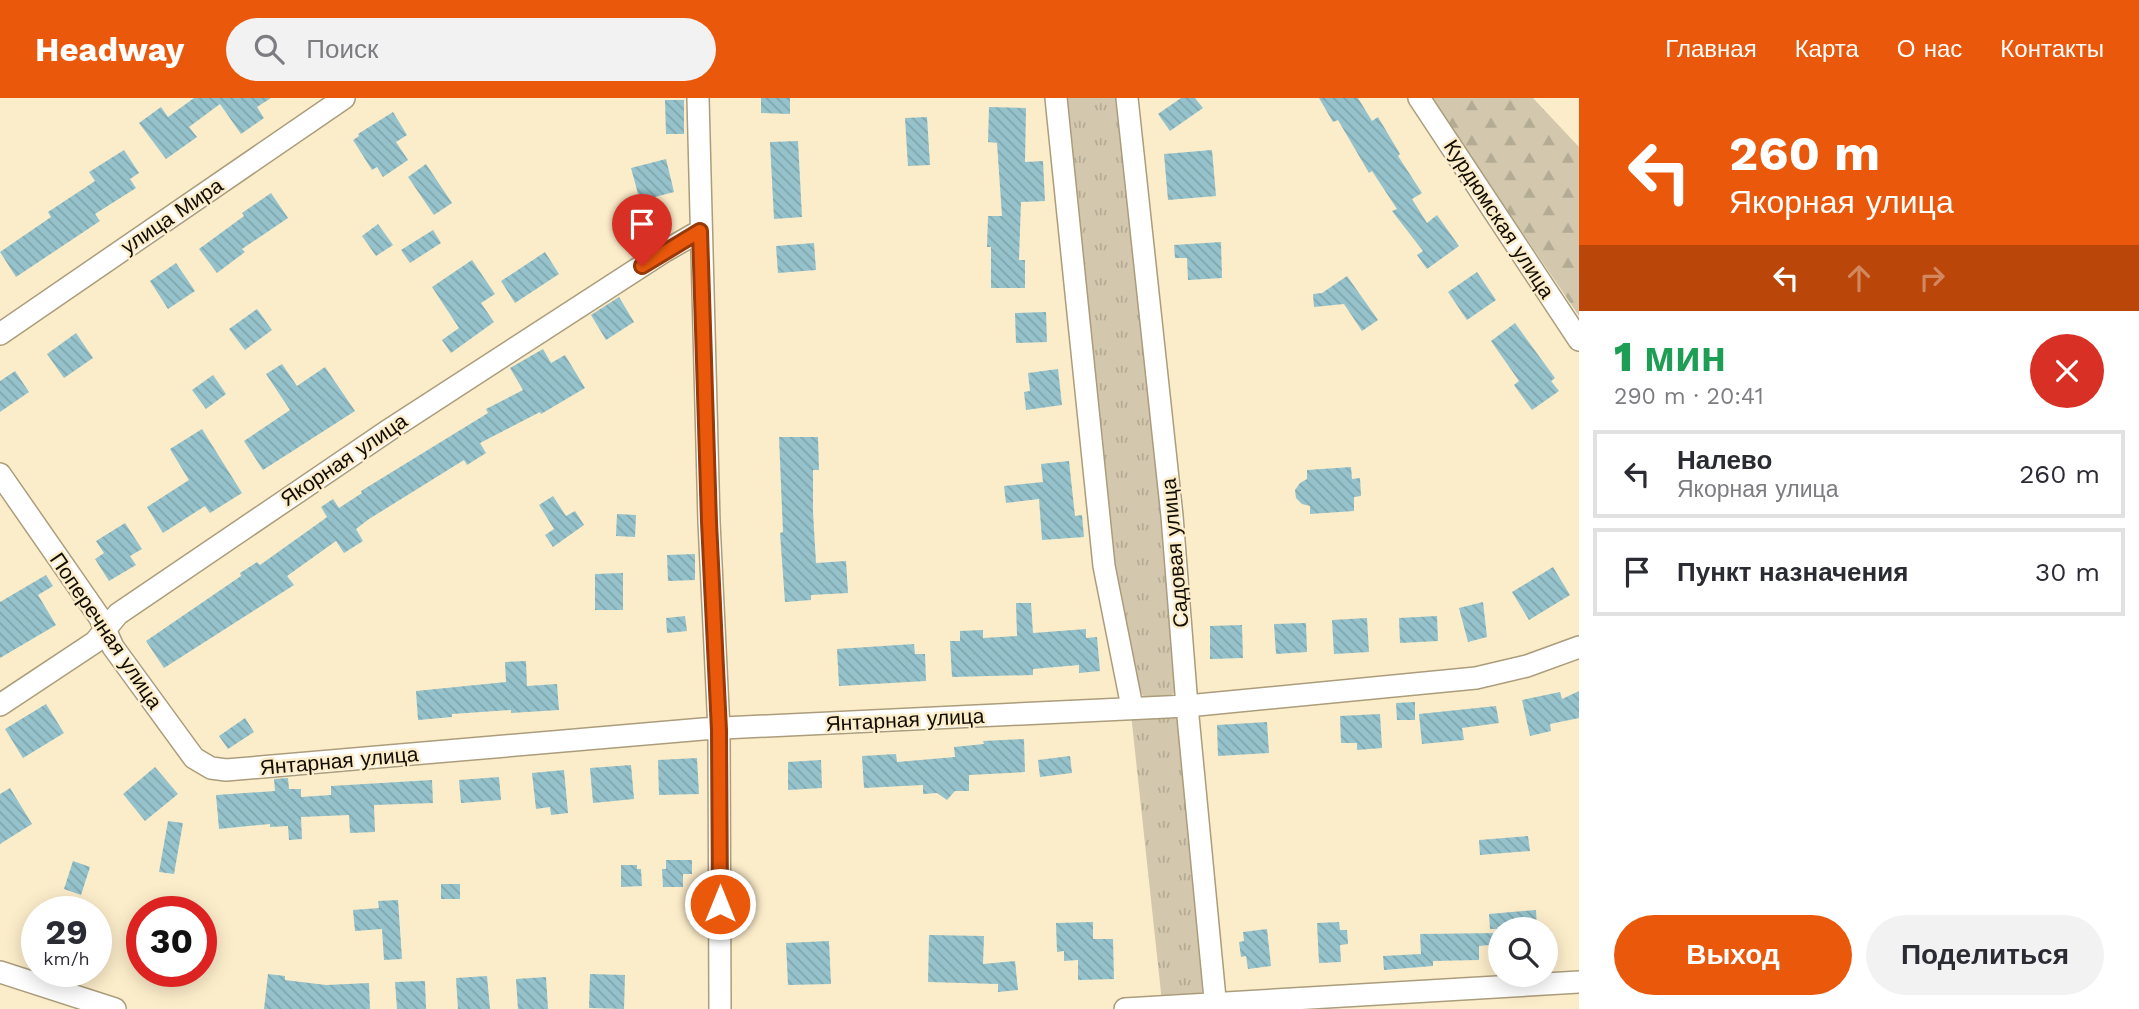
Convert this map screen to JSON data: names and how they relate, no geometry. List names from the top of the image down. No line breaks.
{"streets":{"street":["улица Мира","Курдюмская улица","Якорная улица","Садовая улица","Поперечная улица","Янтарная улица"]},"crossings":[["Якорная улица","Поперечная улица"],["Садовая улица","Янтарная улица"],["Поперечная улица","Янтарная улица"]],"page":{"header":"Headway","search":"Поиск","nav":["Главная","Карта","О нас","Контакты"],"turn":["260 m","Якорная улица"],"heading":["1 мин","290 m · 20:41"],"list":[{"name":"Налево","note":"Якорная улица","value":"260 m"},{"name":"Пункт назначения","value":"30 m"}],"speed":"29 km/h","limit":"30","buttons":["Выход","Поделиться"]}}
